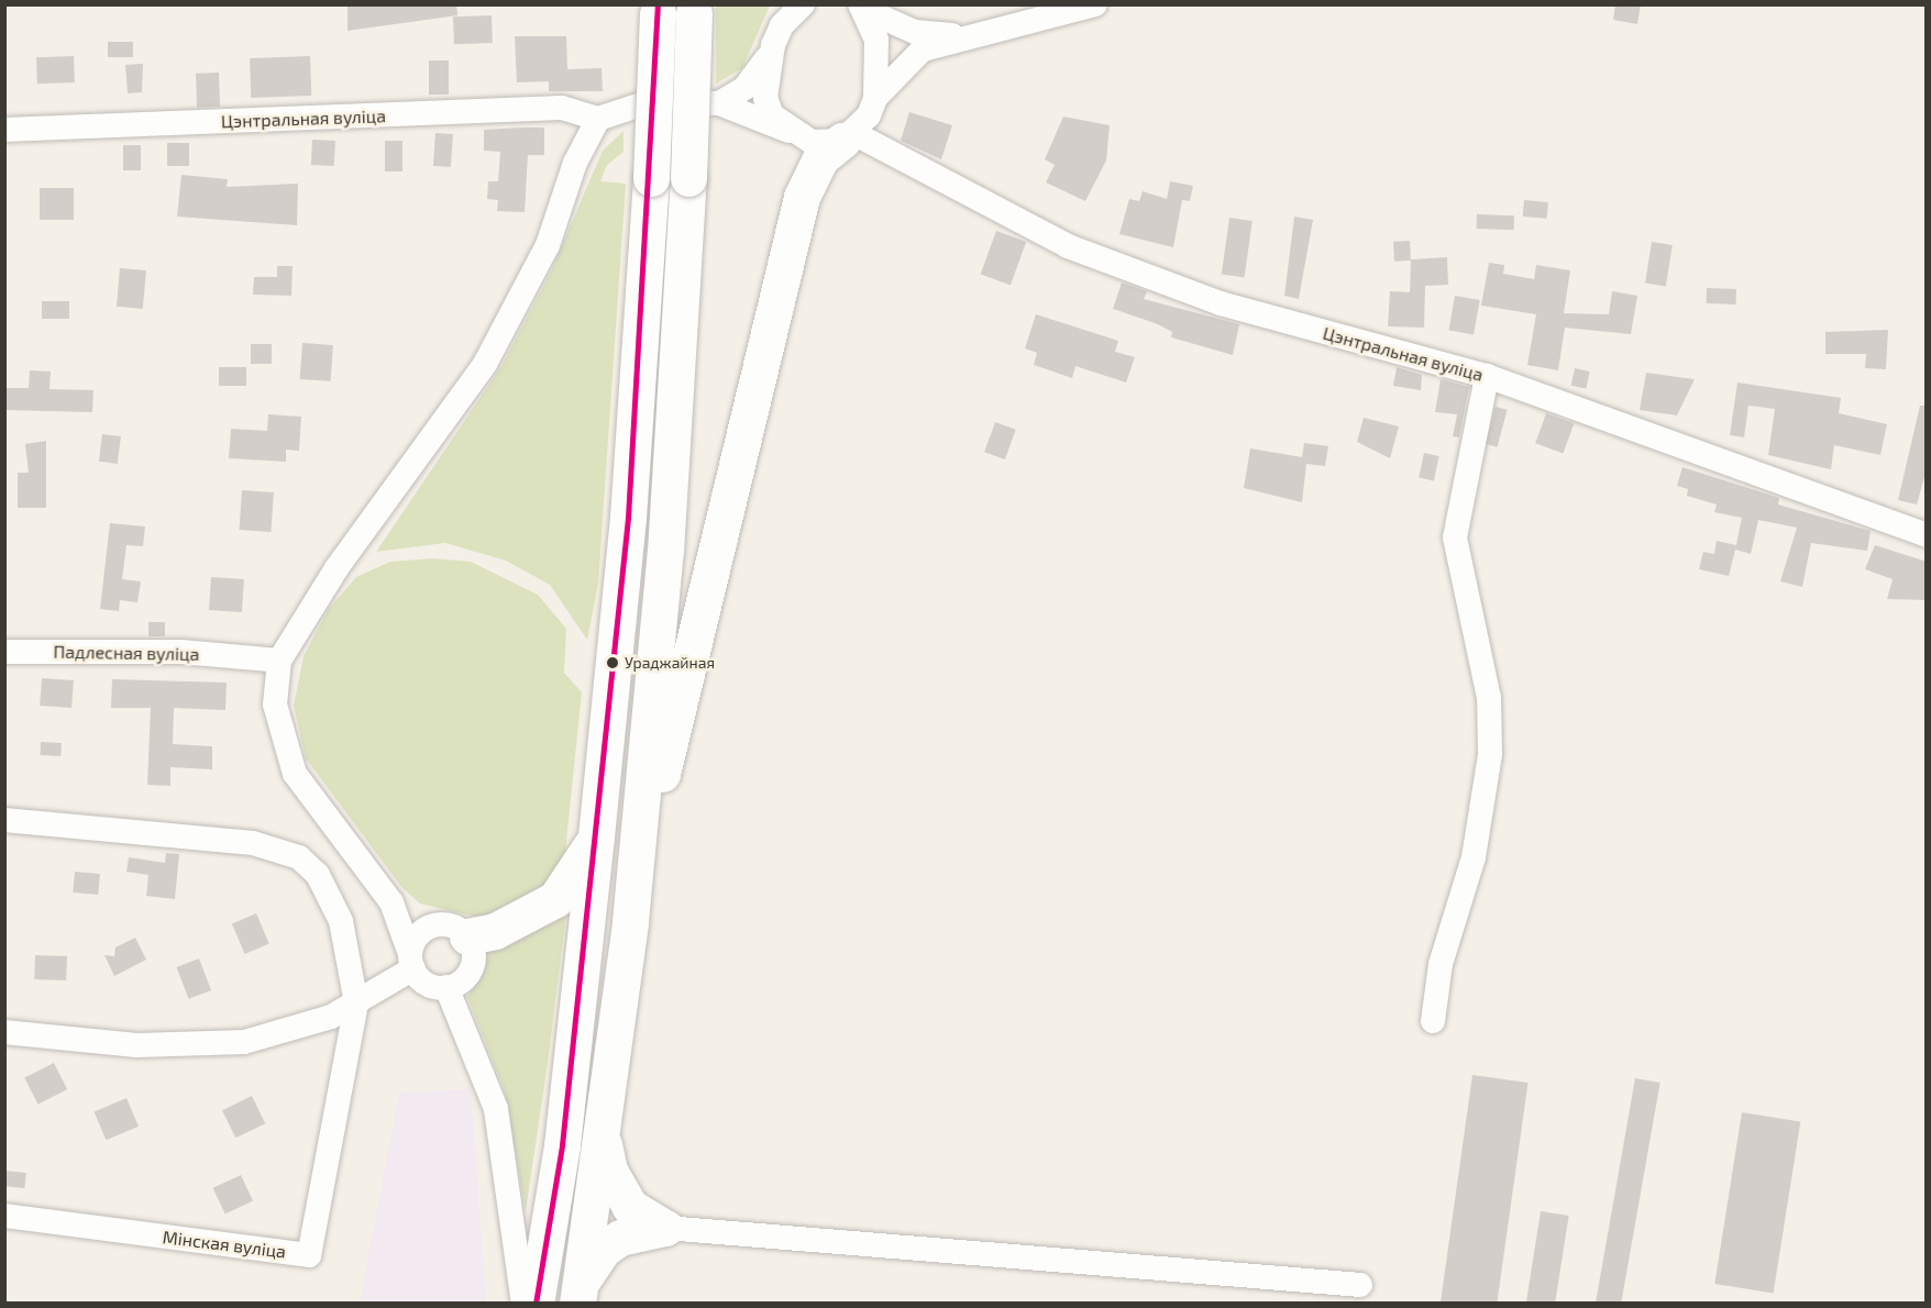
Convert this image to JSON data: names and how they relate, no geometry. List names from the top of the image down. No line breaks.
{"streets":{"street":["Цэнтральная вуліца","Падлесная вуліца","Мінская вуліца"]},"places":["Ураджайная"]}
